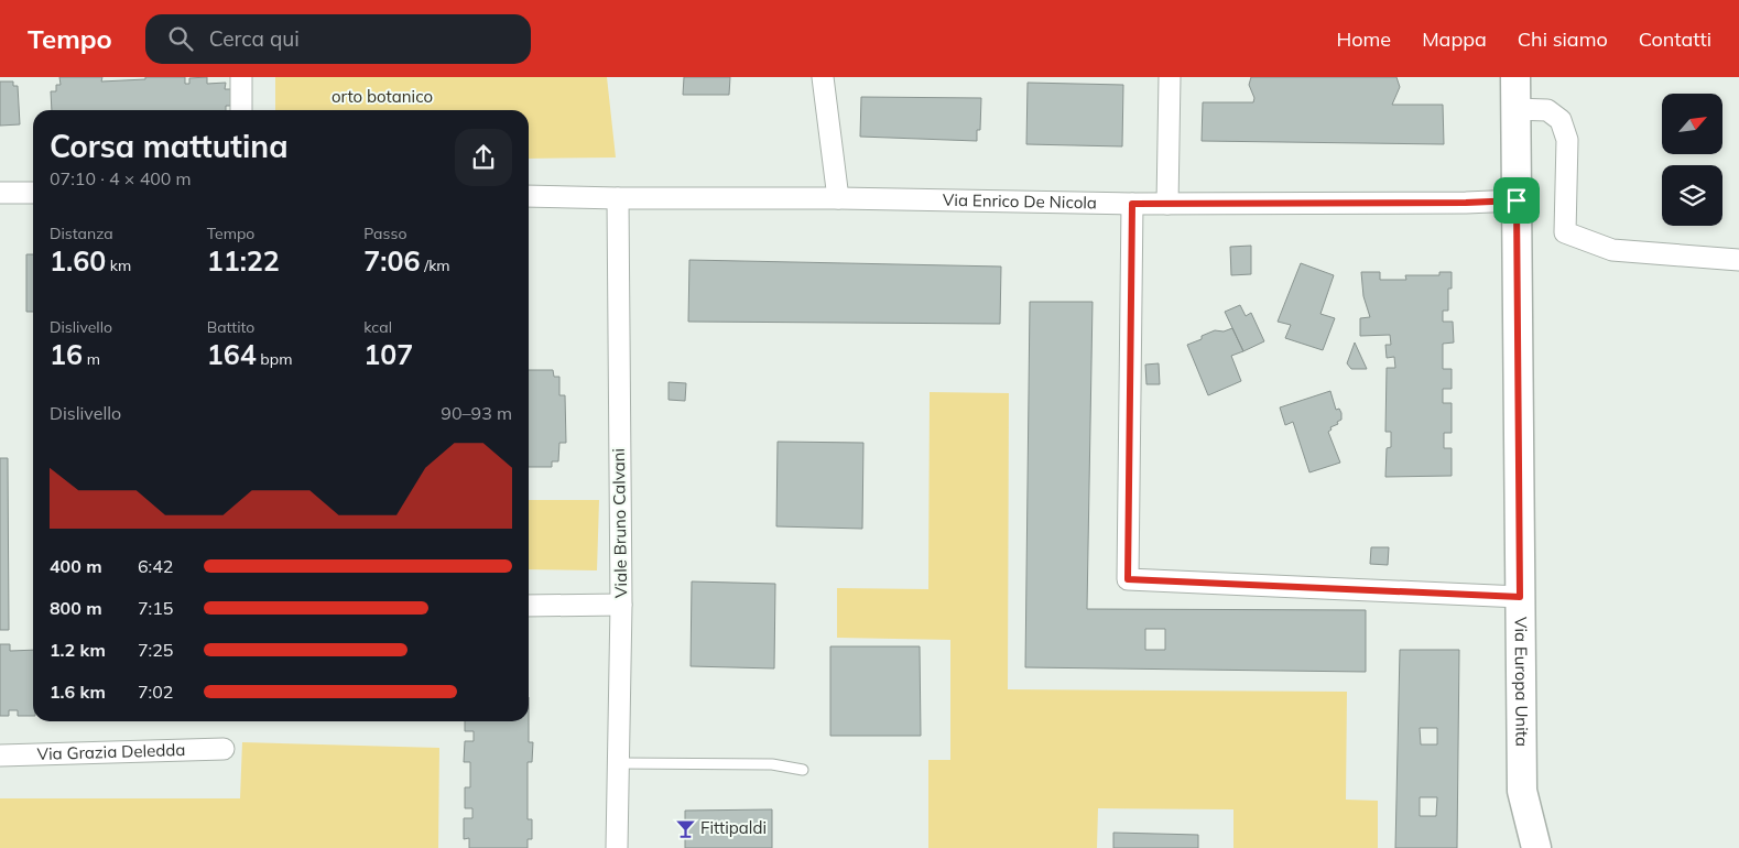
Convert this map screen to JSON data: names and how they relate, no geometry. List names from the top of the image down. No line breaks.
{"streets":{"street":["Via Enrico De Nicola","Viale Bruno Calvani","Via Europa Unita","Via Grazia Deledda"]},"crossings":[["Via Enrico De Nicola","Viale Bruno Calvani"],["Via Enrico De Nicola","Via Europa Unita"]],"parks":["orto botanico"],"places":{"bar":["Fittipaldi"]},"north":"top right","page":{"header":"Tempo","search":"Cerca qui","nav":["Home","Mappa","Chi siamo","Contatti"],"heading":["Corsa mattutina","07:10 · 4 × 400 m"],"stats":[["Distanza","1.60 km"],["Tempo","11:22"],["Passo","7:06 /km"],["Dislivello","16 m"],["Battito","164 bpm"],["kcal","107"]],"chart":["Dislivello","90–93 m"],"list":[{"name":"400 m","note":"6:42"},{"name":"800 m","note":"7:15"},{"name":"1.2 km","note":"7:25"},{"name":"1.6 km","note":"7:02"}]}}
